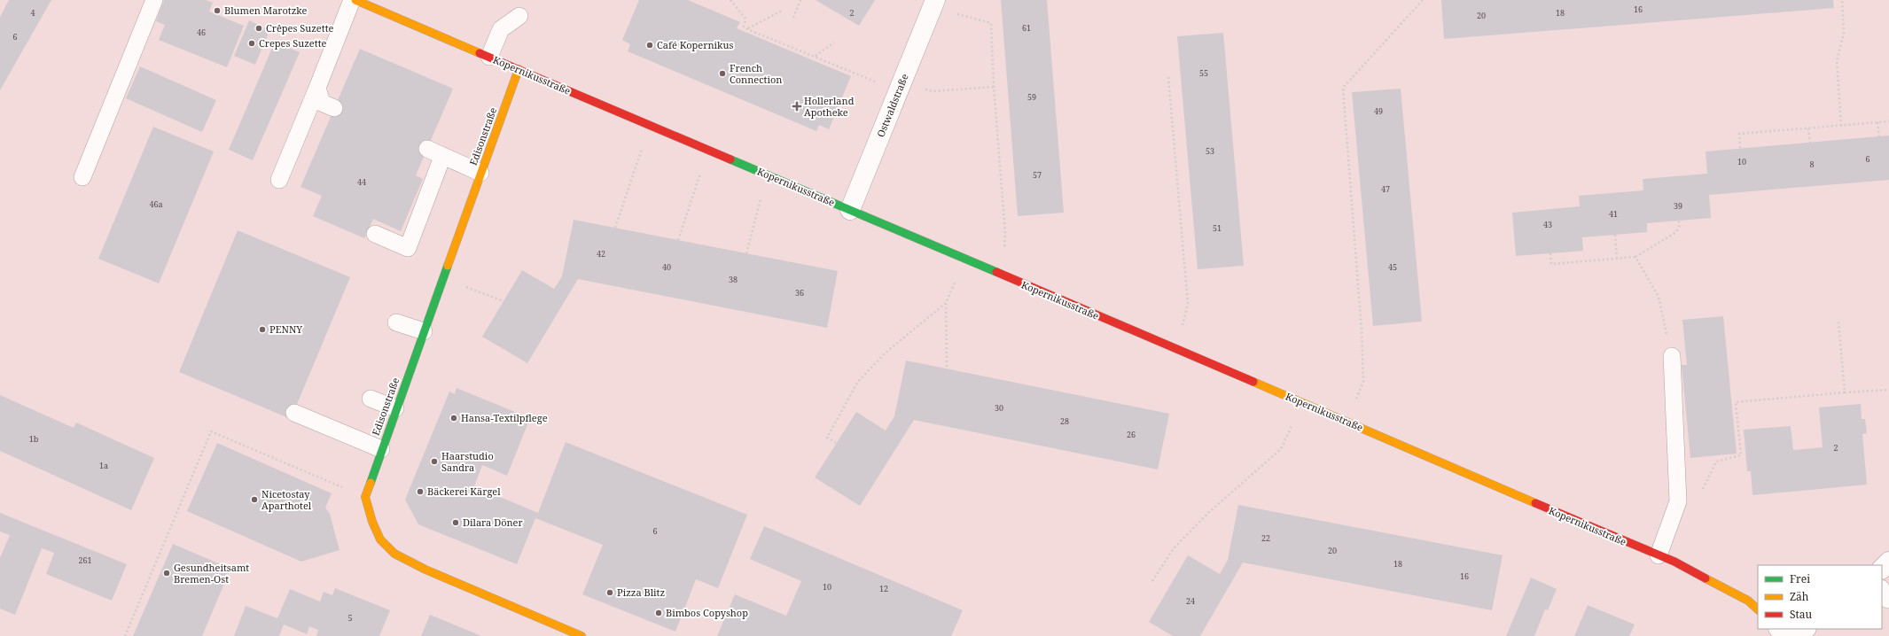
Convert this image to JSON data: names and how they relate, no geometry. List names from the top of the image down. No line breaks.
{"streets":{"street":["Kopernikusstraße","Ostwaldstraße","Edisonstraße"]},"crossings":[["Kopernikusstraße","Ostwaldstraße"],["Kopernikusstraße","Edisonstraße"]],"places":{"other":["Blumen Marotzke","Crêpes Suzette","Crepes Suzette","Café Kopernikus","French Connection","PENNY","Hansa-Textilpflege","Haarstudio Sandra","Bäckerei Kärgel","Nicetostay Aparthotel","Dilara Döner","Gesundheitsamt Bremen-Ost","Pizza Blitz","Bimbos Copyshop"],"health":["Hollerland Apotheke"]},"house_numbers":["16","4","2","18","20","61","46","6","55","59","49","53","6","10","8","57","44","47","46a","39","41","43","51","42","40","45","38","36","30","28","26","1b","2","1a","6","22","20","261","18","16","10","12","24","5"],"legend":["Frei","Zäh","Stau"]}
